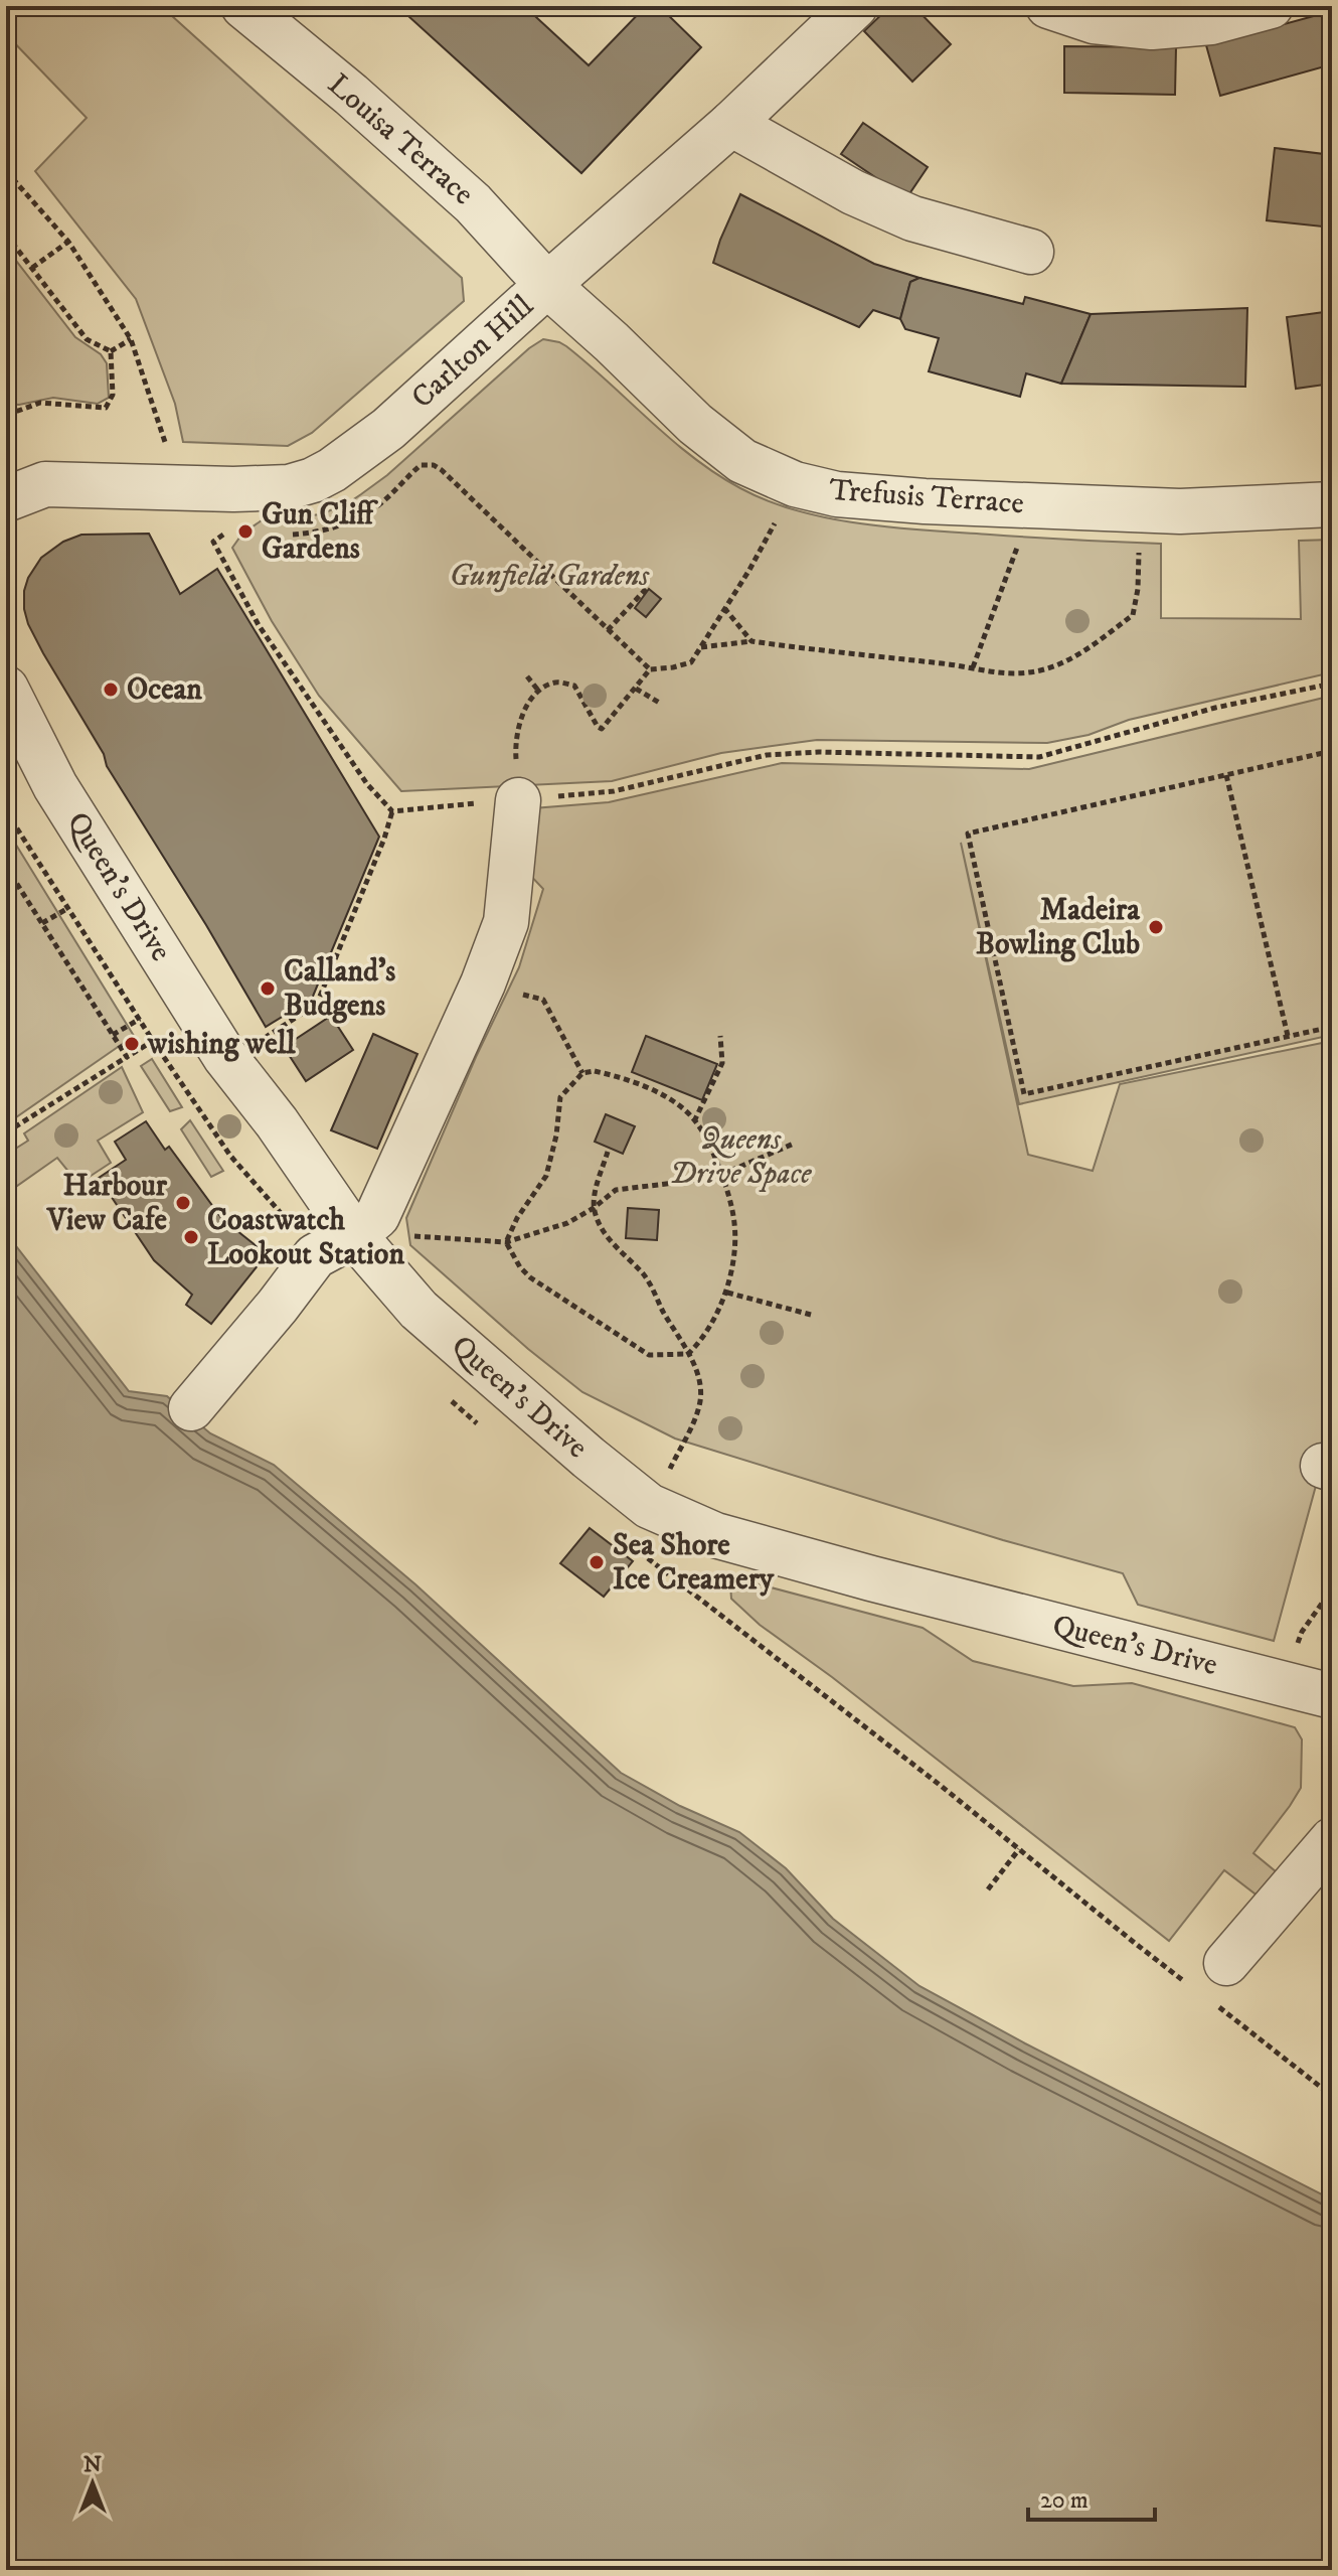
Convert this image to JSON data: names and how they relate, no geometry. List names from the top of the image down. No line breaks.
{"streets":{"street":["Louisa Terrace","Carlton Hill","Trefusis Terrace","Queen's Drive"]},"crossings":[["Louisa Terrace","Carlton Hill"],["Louisa Terrace","Trefusis Terrace"],["Carlton Hill","Trefusis Terrace"]],"parks":["Gunfield Gardens","Queens Drive Space"],"places":["Gun Cliff Gardens","Ocean","Madeira Bowling Club","Calland's Budgens","wishing well","Harbour View Cafe","Coastwatch Lookout Station","Sea Shore Ice Creamery"],"scale_bar":"20 m","north":"top"}
